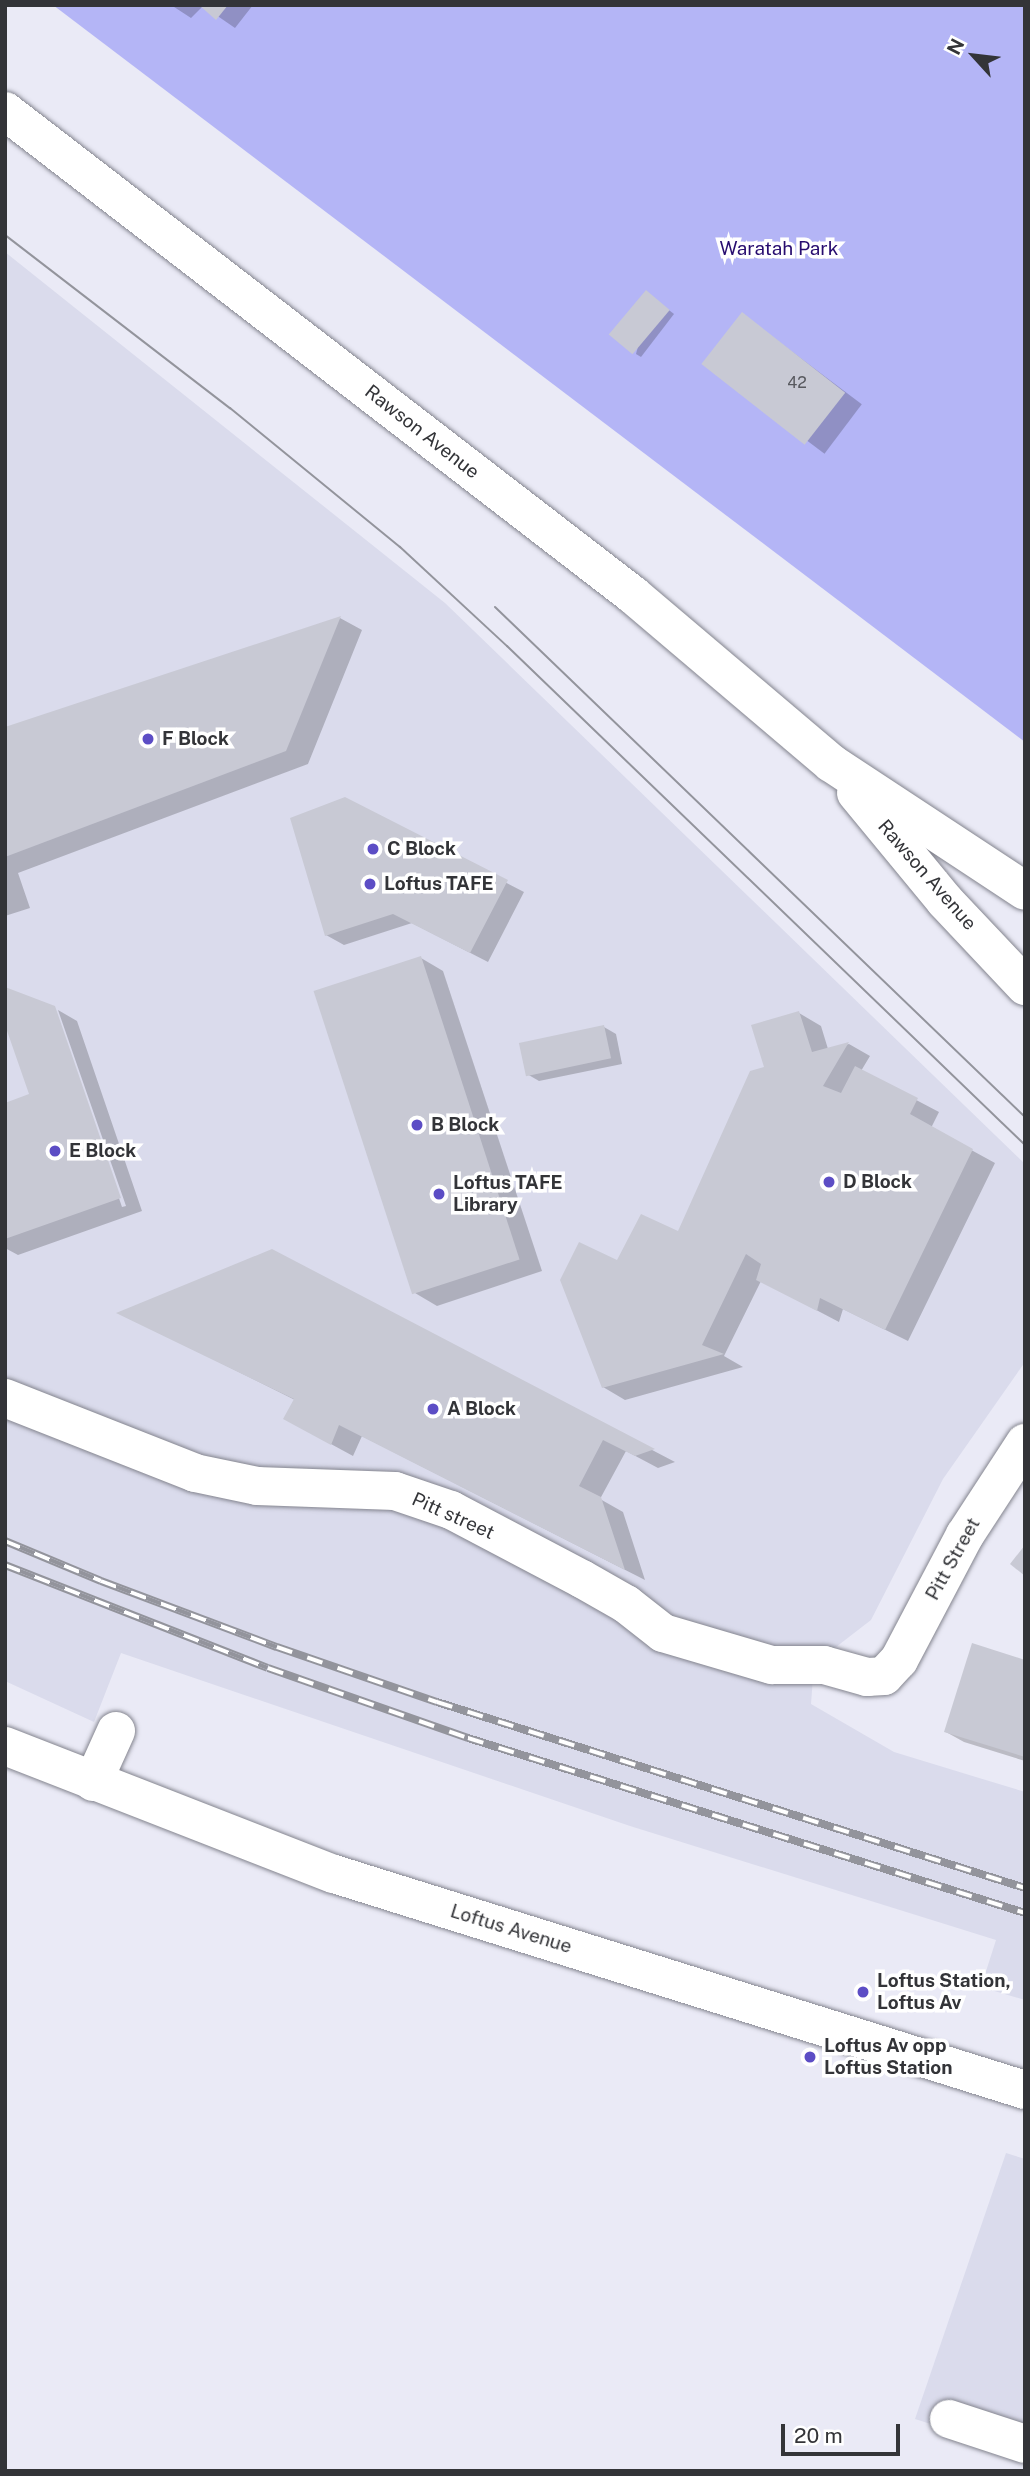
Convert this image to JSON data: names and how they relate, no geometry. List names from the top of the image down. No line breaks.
{"streets":{"street":["Rawson Avenue","Pitt street","Pitt Street","Loftus Avenue"]},"crossings":[["Pitt street","Pitt Street"]],"parks":["Waratah Park"],"places":["F Block","C Block","Loftus TAFE","B Block","E Block","D Block","Loftus TAFE Library","A Block","Loftus Station, Loftus Av","Loftus Av opp Loftus Station"],"house_numbers":["42"],"scale_bar":"20 m","north":"top left"}
